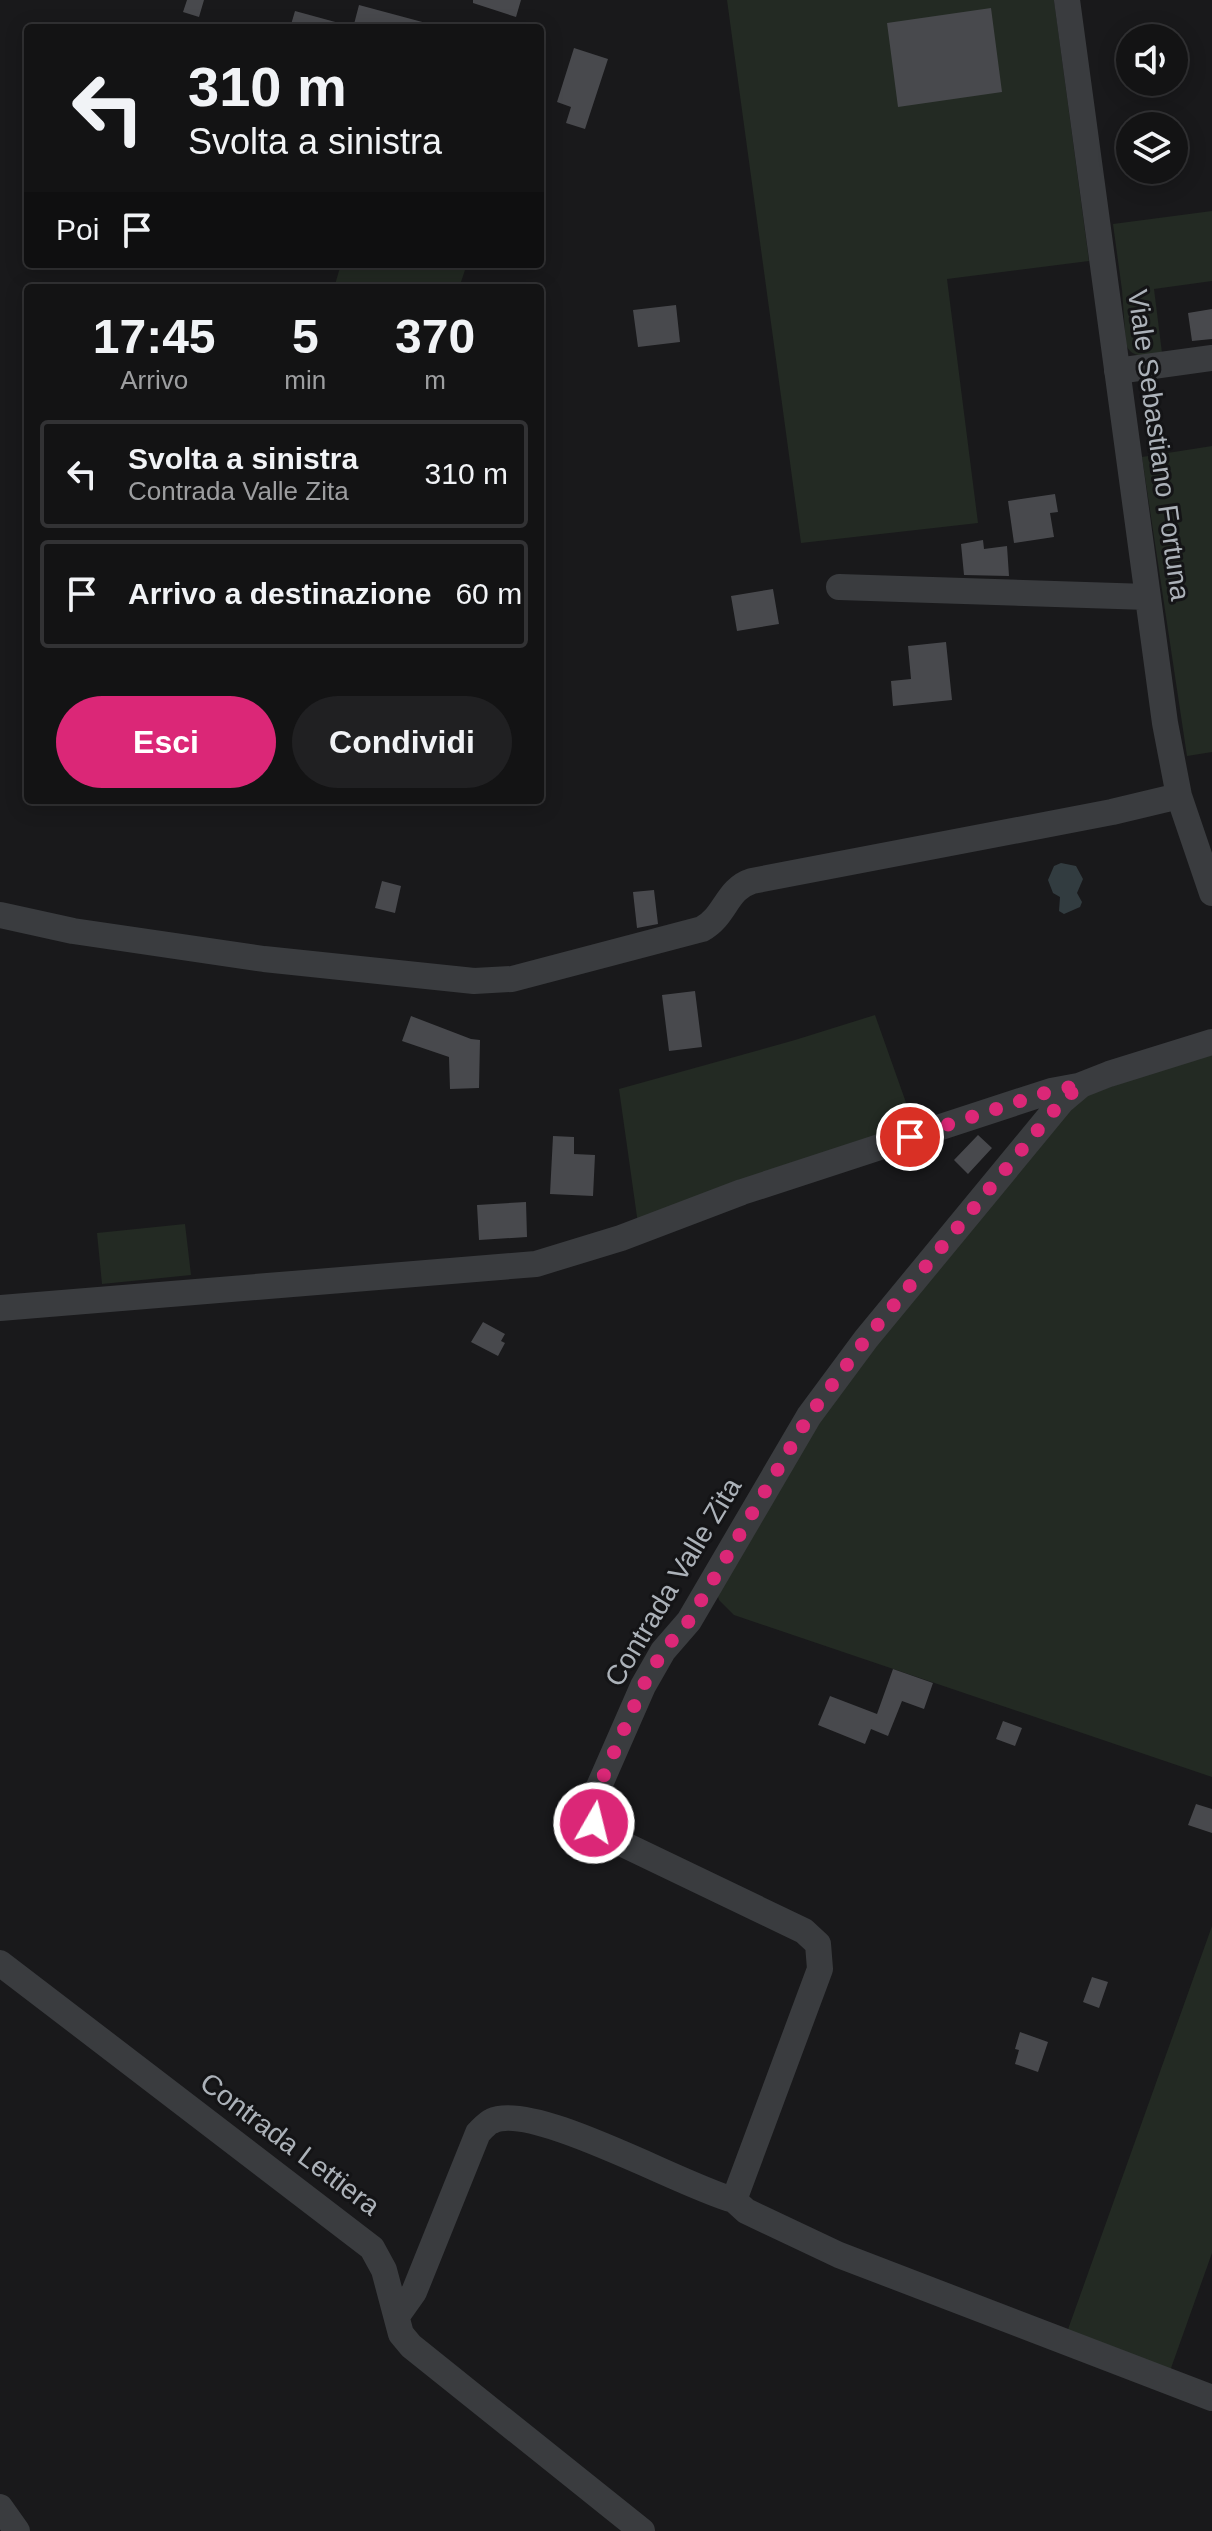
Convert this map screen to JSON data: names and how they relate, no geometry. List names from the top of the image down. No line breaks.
{"streets":{"street":["Viale Sebastiano Fortuna","Contrada Valle Zita","Contrada Lettiera"]},"page":{"turn":["310 m","Svolta a sinistra"],"then":"Poi","eta":["17:45","Arrivo","5","min","370","m"],"list":[{"name":"Svolta a sinistra","note":"Contrada Valle Zita","value":"310 m"},{"name":"Arrivo a destinazione","value":"60 m"}],"buttons":["Esci","Condividi"]}}
